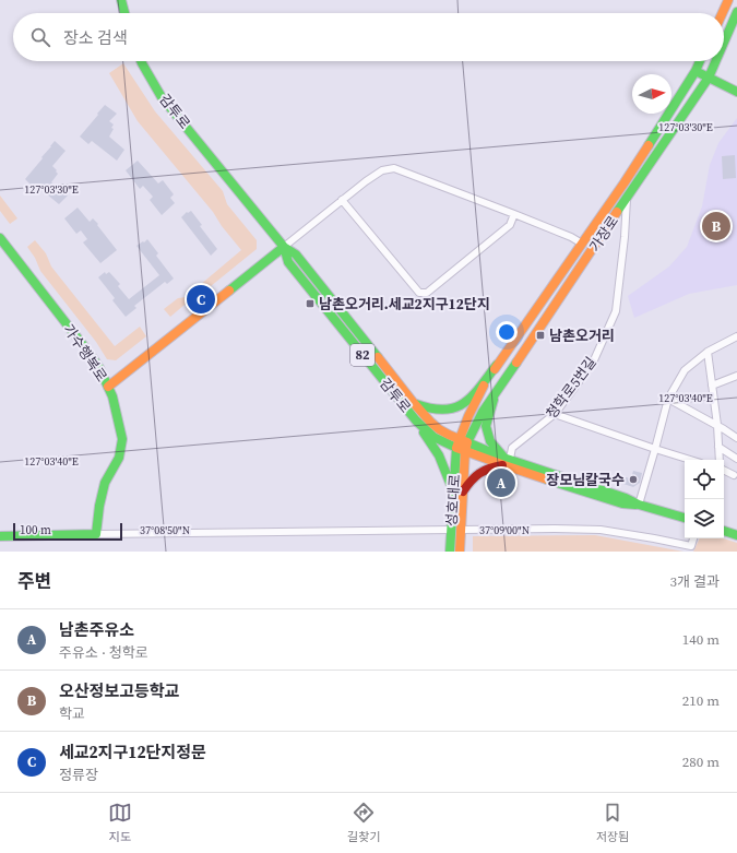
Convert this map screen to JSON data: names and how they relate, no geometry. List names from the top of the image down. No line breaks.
{"streets":{"main road":["감투로","가장로","가수행복로","82","성호대로"],"street":["청학로5번길"]},"crossings":[["감투로","가장로"],["감투로","성호대로"],["가장로","청학로5번길"],["가장로","성호대로"]],"places":{"transit":["남촌오거리.세교2지구12단지","남촌오거리"],"other":["장모님칼국수"]},"scale_bar":"100 m","north":"right","page":{"search":"장소 검색","pins":["B","C","A"],"scale":"100 m","heading":["주변","3개 결과"],"list":[{"mark":"A","name":"남촌주유소","note":"주유소 · 청학로","value":"140 m"},{"mark":"B","name":"오산정보고등학교","note":"학교","value":"210 m"},{"mark":"C","name":"세교2지구12단지정문","note":"정류장","value":"280 m"}],"nav":["지도","길찾기","저장됨"]},"coordinates":["127°03'30\"E","127°03'40\"E","37°08'50\"N","37°09'00\"N"]}
